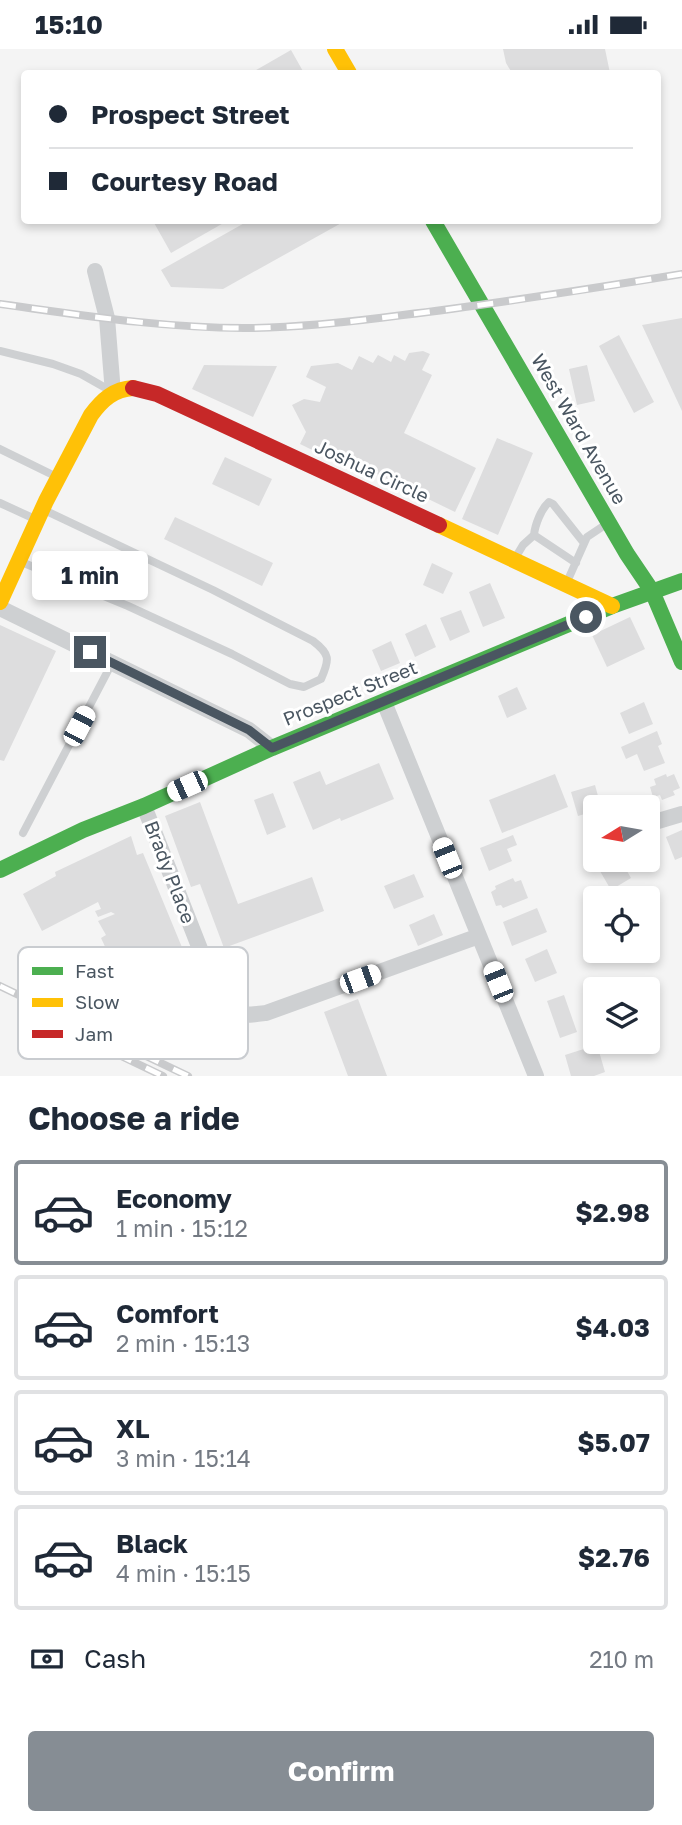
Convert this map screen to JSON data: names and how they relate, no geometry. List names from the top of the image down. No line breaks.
{"streets":{"street":["West Ward Avenue","Joshua Circle","Prospect Street","Brady Place"]},"crossings":[["West Ward Avenue","Prospect Street"],["Joshua Circle","Prospect Street"],["Prospect Street","Brady Place"]],"legend":["Fast","Slow","Jam"],"north":"left","page":{"status":"15:10","banner":["Prospect Street","Courtesy Road"],"bubble":"1 min","heading":"Choose a ride","list":[{"name":"Economy","note":"1 min · 15:12","value":"$2.98"},{"name":"Comfort","note":"2 min · 15:13","value":"$4.03"},{"name":"XL","note":"3 min · 15:14","value":"$5.07"},{"name":"Black","note":"4 min · 15:15","value":"$2.76"}],"pay":["Cash","210 m"],"buttons":"Confirm"}}
